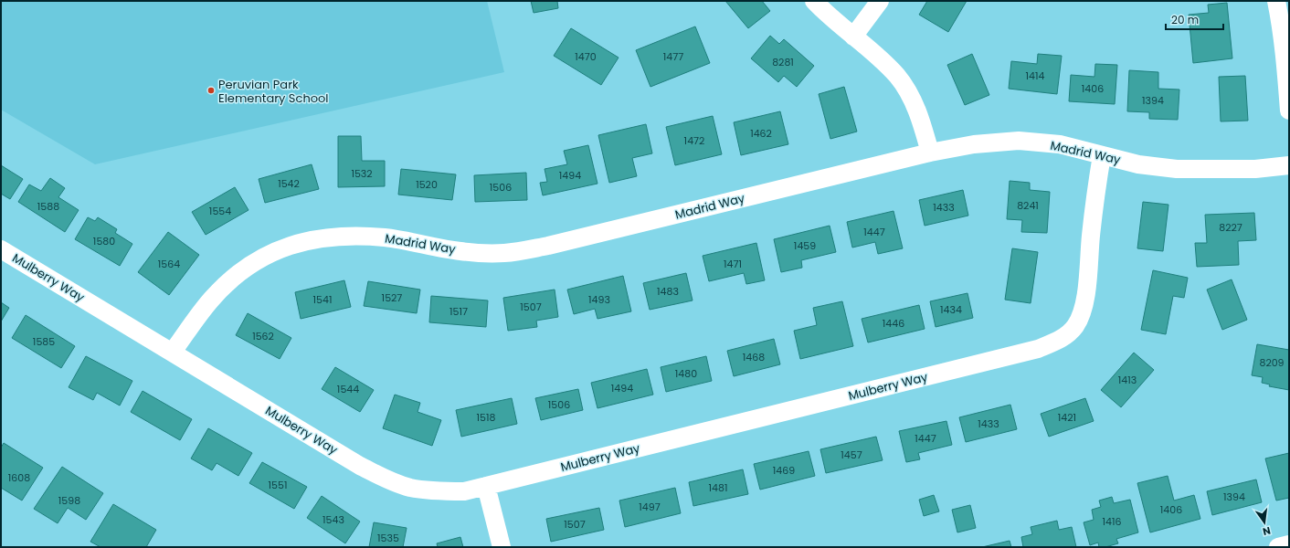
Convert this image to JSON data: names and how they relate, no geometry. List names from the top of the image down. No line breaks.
{"streets":{"street":["Madrid Way","Mulberry Way"]},"crossings":[["Madrid Way","Mulberry Way"]],"places":["Peruvian Park Elementary School"],"house_numbers":["1470","1477","8281","1414","1406","1394","1462","1472","1532","1494","1542","1520","1506","8241","1588","1433","1554","8227","1447","1580","1459","1564","1471","1483","1527","1541","1493","1507","1434","1517","1446","1562","1585","1468","8209","1480","1413","1494","1544","1506","1518","1421","1433","1447","1457","1469","1608","1551","1481","1394","1598","1497","1406","1543","1416","1507","1535"],"scale_bar":"20 m","north":"bottom"}
